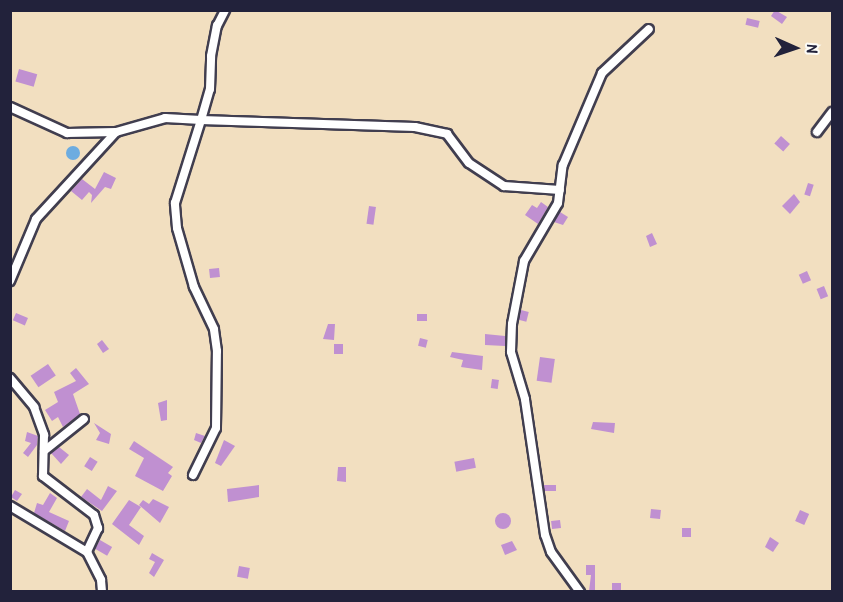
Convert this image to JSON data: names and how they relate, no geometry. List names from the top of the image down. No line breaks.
{"north":"right"}
